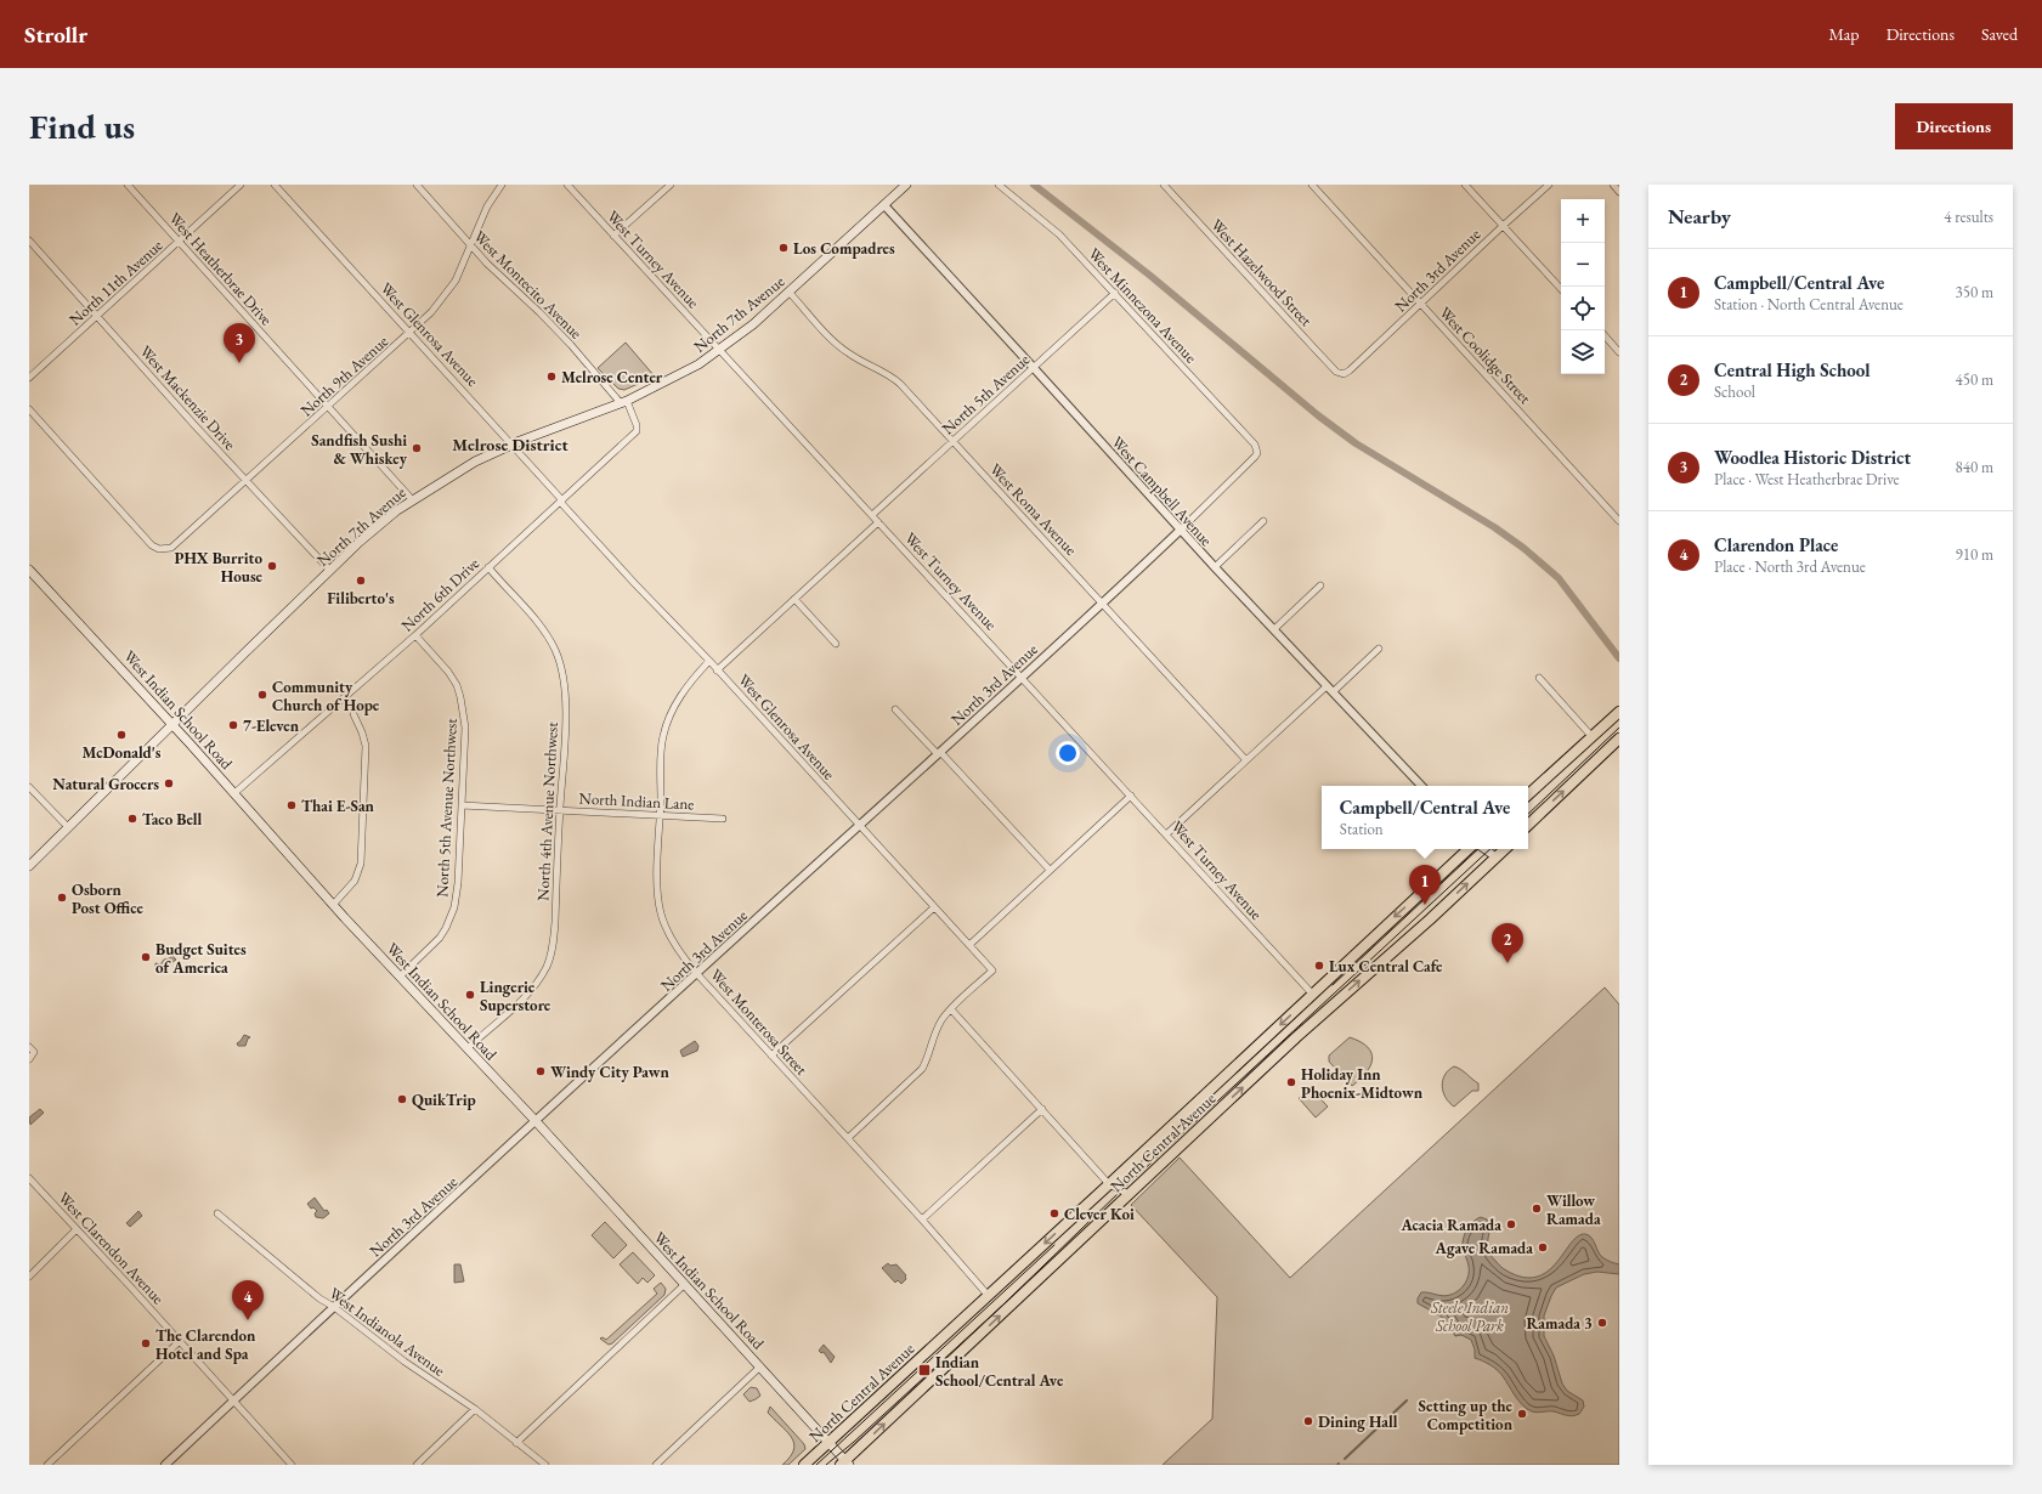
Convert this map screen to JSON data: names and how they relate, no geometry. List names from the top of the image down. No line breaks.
{"streets":{"main road":["North 7th Avenue","West Indian School Road","North Central Avenue"],"street":["West Turney Avenue","West Heatherbrae Drive","North 3rd Avenue","West Hazelwood Street","North 11th Avenue","West Montecito Avenue","West Minnezona Avenue","West Glenrosa Avenue","West Coolidge Street","North 9th Avenue","North 5th Avenue","West Mackenzie Drive","West Campbell Avenue","West Roma Avenue","North 6th Drive","North Indian Lane","North 5th Avenue Northwest","North 4th Avenue Northwest","West Monterosa Street","West Clarendon Avenue","West Indianola Avenue"]},"crossings":[["West Turney Avenue","North 3rd Avenue"],["West Turney Avenue","North 7th Avenue"],["West Turney Avenue","North 5th Avenue"],["West Turney Avenue","North Central Avenue"],["West Heatherbrae Drive","North 11th Avenue"],["West Heatherbrae Drive","North 7th Avenue"],["West Heatherbrae Drive","North 9th Avenue"],["North 3rd Avenue","West Hazelwood Street"],["North 3rd Avenue","West Minnezona Avenue"],["North 3rd Avenue","West Glenrosa Avenue"],["North 3rd Avenue","West Coolidge Street"],["North 3rd Avenue","West Campbell Avenue"],["North 3rd Avenue","West Roma Avenue"],["North 3rd Avenue","West Indian School Road"],["North 3rd Avenue","West Monterosa Street"],["North 3rd Avenue","West Clarendon Avenue"],["North 3rd Avenue","West Indianola Avenue"],["North 11th Avenue","West Mackenzie Drive"],["West Montecito Avenue","North 7th Avenue"],["West Montecito Avenue","North 9th Avenue"],["West Montecito Avenue","North 6th Drive"],["West Minnezona Avenue","North 5th Avenue"],["North 7th Avenue","West Glenrosa Avenue"],["North 7th Avenue","West Mackenzie Drive"],["North 7th Avenue","West Campbell Avenue"],["North 7th Avenue","West Roma Avenue"],["North 7th Avenue","North 6th Drive"],["North 7th Avenue","West Indian School Road"],["West Glenrosa Avenue","North 9th Avenue"],["West Glenrosa Avenue","North 6th Drive"],["West Glenrosa Avenue","West Monterosa Street"],["North 9th Avenue","West Mackenzie Drive"],["North 5th Avenue","West Campbell Avenue"],["North 5th Avenue","West Roma Avenue"],["North 6th Drive","West Indian School Road"],["North 6th Drive","North 5th Avenue Northwest"],["North 6th Drive","North 4th Avenue Northwest"],["West Indian School Road","North 5th Avenue Northwest"],["West Indian School Road","North 4th Avenue Northwest"],["West Indian School Road","North Central Avenue"],["North Indian Lane","North 5th Avenue Northwest"],["North Indian Lane","North 4th Avenue Northwest"],["North Indian Lane","West Monterosa Street"],["West Monterosa Street","North Central Avenue"]],"districts":["Melrose District"],"parks":["Steele Indian School Park"],"places":{"other":["Los Compadres","Melrose Center","Sandfish Sushi & Whiskey","PHX Burrito House","Filiberto's","Community Church of Hope","7-Eleven","McDonald's","Natural Grocers","Thai E-San","Taco Bell","Osborn Post Office","Budget Suites of America","Lux Central Cafe","Lingerie Superstore","Windy City Pawn","Holiday Inn Phoenix-Midtown","QuikTrip","Willow Ramada","Clever Koi","Acacia Ramada","Agave Ramada","Ramada 3","The Clarendon Hotel and Spa","Setting up the Competition","Dining Hall"],"transit":["Indian School/Central Ave"]},"page":{"header":"Strollr","nav":["Map","Directions","Saved"],"buttons":"Directions","title":"Find us","heading":["Nearby","4 results"],"map_buttons":["+","−"],"list":[{"mark":"1","name":"Campbell/Central Ave","note":"Station · North Central Avenue","value":"350 m"},{"mark":"2","name":"Central High School","note":"School","value":"450 m"},{"mark":"3","name":"Woodlea Historic District","note":"Place · West Heatherbrae Drive","value":"840 m"},{"mark":"4","name":"Clarendon Place","note":"Place · North 3rd Avenue","value":"910 m"}],"pins":["3","1","2","4"],"popup":["Campbell/Central Ave","Station"]}}
